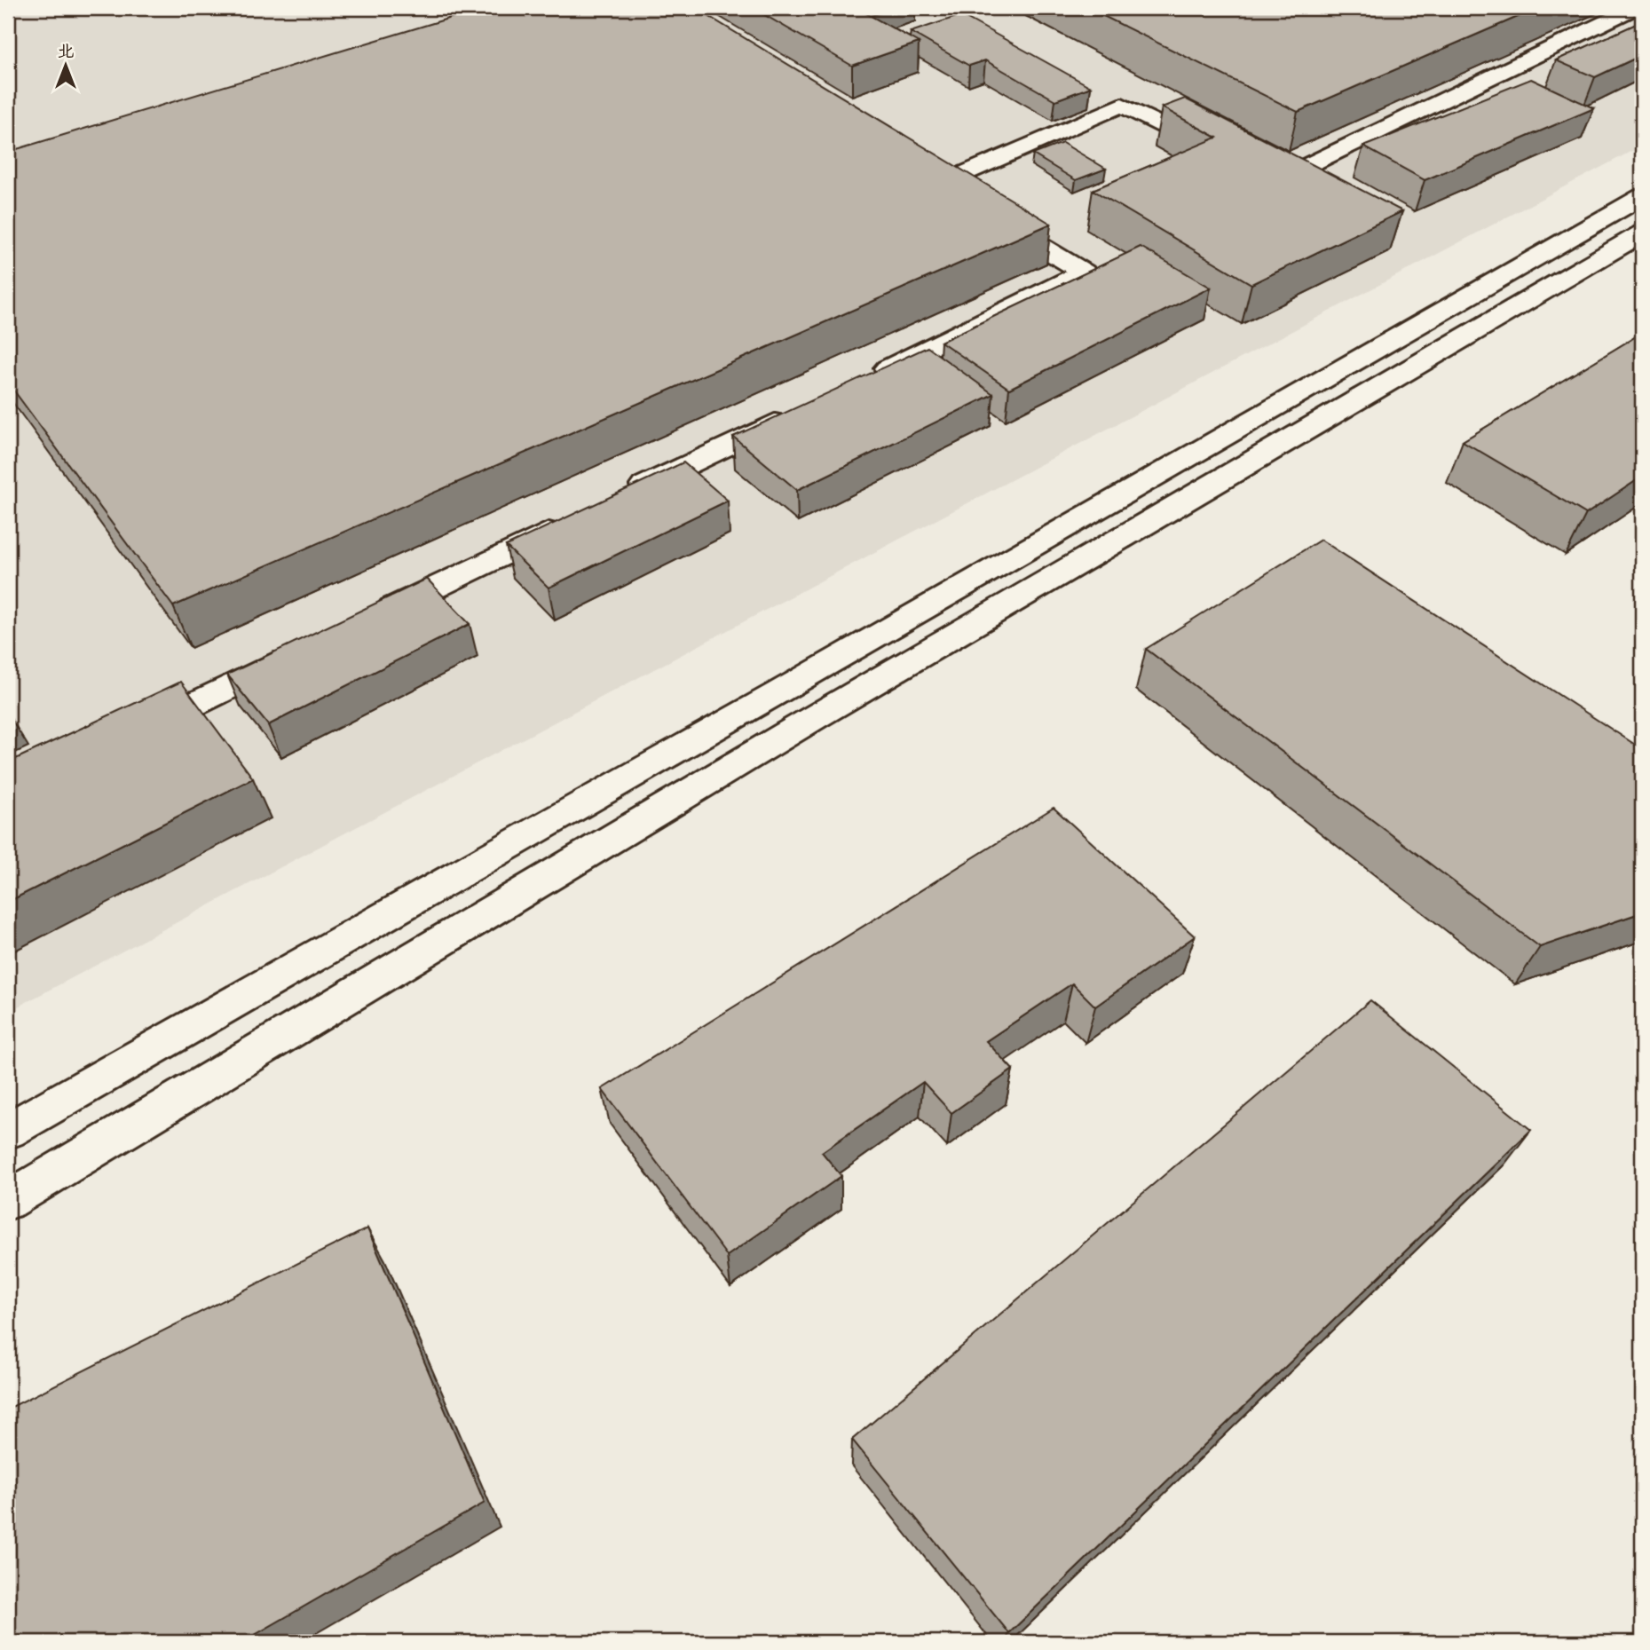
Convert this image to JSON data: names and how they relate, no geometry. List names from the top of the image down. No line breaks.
{"north":"top"}
